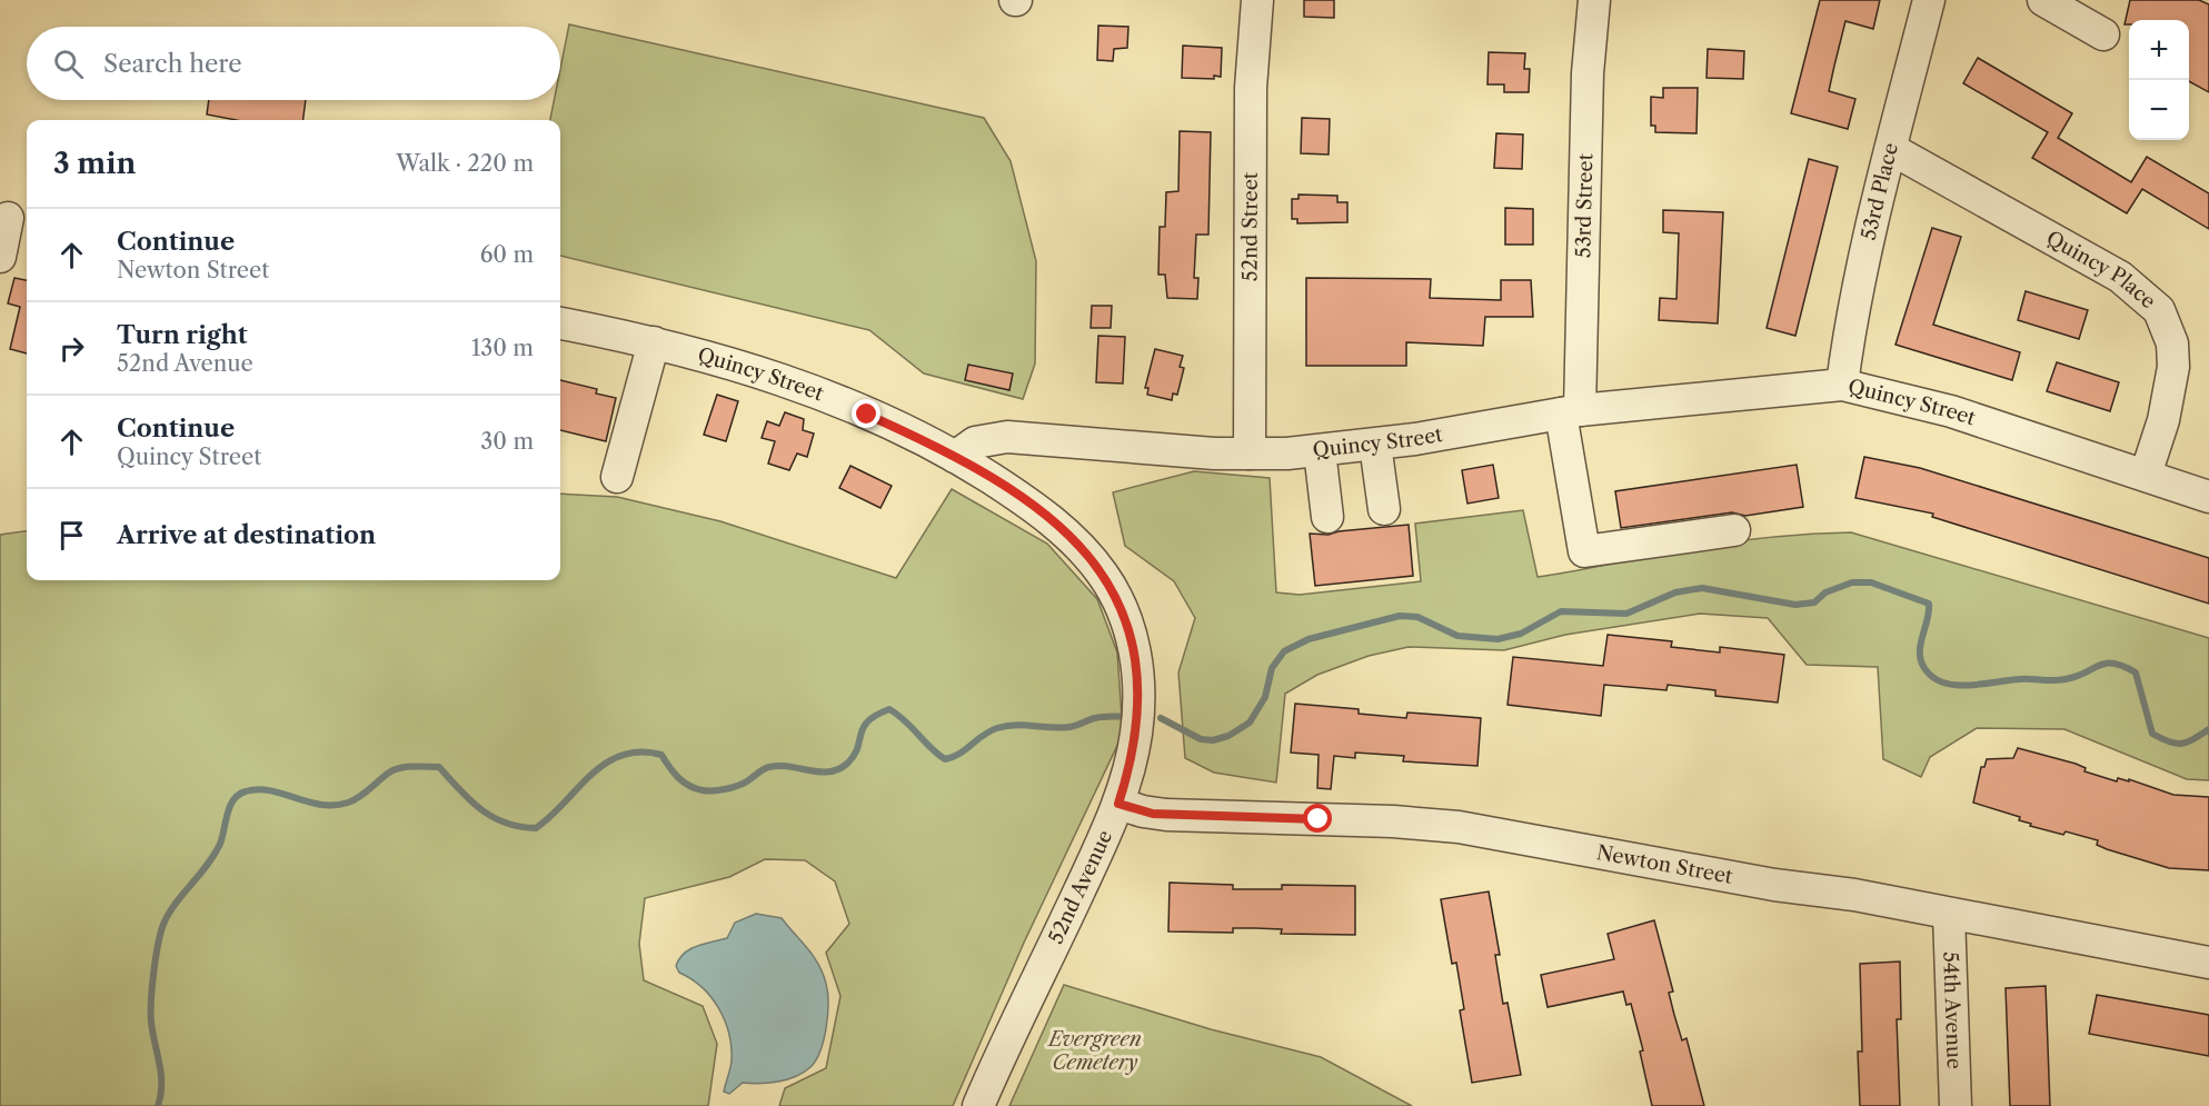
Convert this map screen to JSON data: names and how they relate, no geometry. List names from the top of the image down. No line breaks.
{"streets":{"street":["53rd Place","53rd Street","52nd Street","Quincy Place","Quincy Street","Newton Street","52nd Avenue","54th Avenue"]},"crossings":[["53rd Place","Quincy Place"],["53rd Place","Quincy Street"],["53rd Street","Quincy Street"],["52nd Street","Quincy Street"],["Quincy Place","Quincy Street"],["Quincy Street","52nd Avenue"],["Newton Street","52nd Avenue"],["Newton Street","54th Avenue"]],"parks":["Evergreen Cemetery"],"page":{"map_buttons":["+","−"],"search":"Search here","heading":["3 min","Walk · 220 m"],"list":[["Continue","Newton Street","60 m"],["Turn right","52nd Avenue","130 m"],["Continue","Quincy Street","30 m"],"Arrive at destination"]}}
